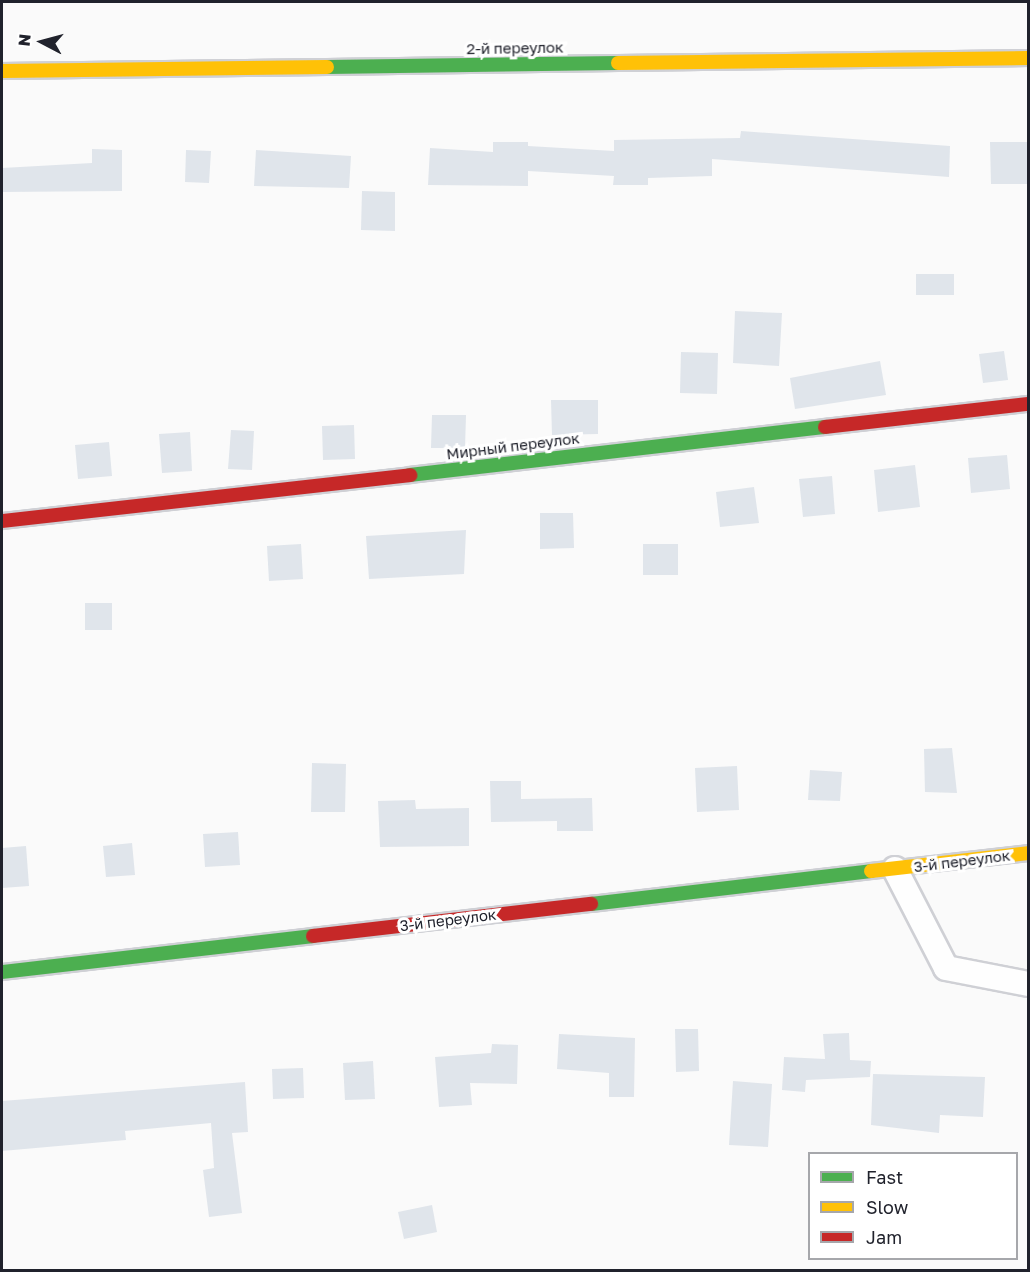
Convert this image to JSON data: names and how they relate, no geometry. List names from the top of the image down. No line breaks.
{"streets":{"street":["2-й переулок","Мирный переулок","3-й переулок"]},"legend":["Fast","Slow","Jam"],"north":"left"}
